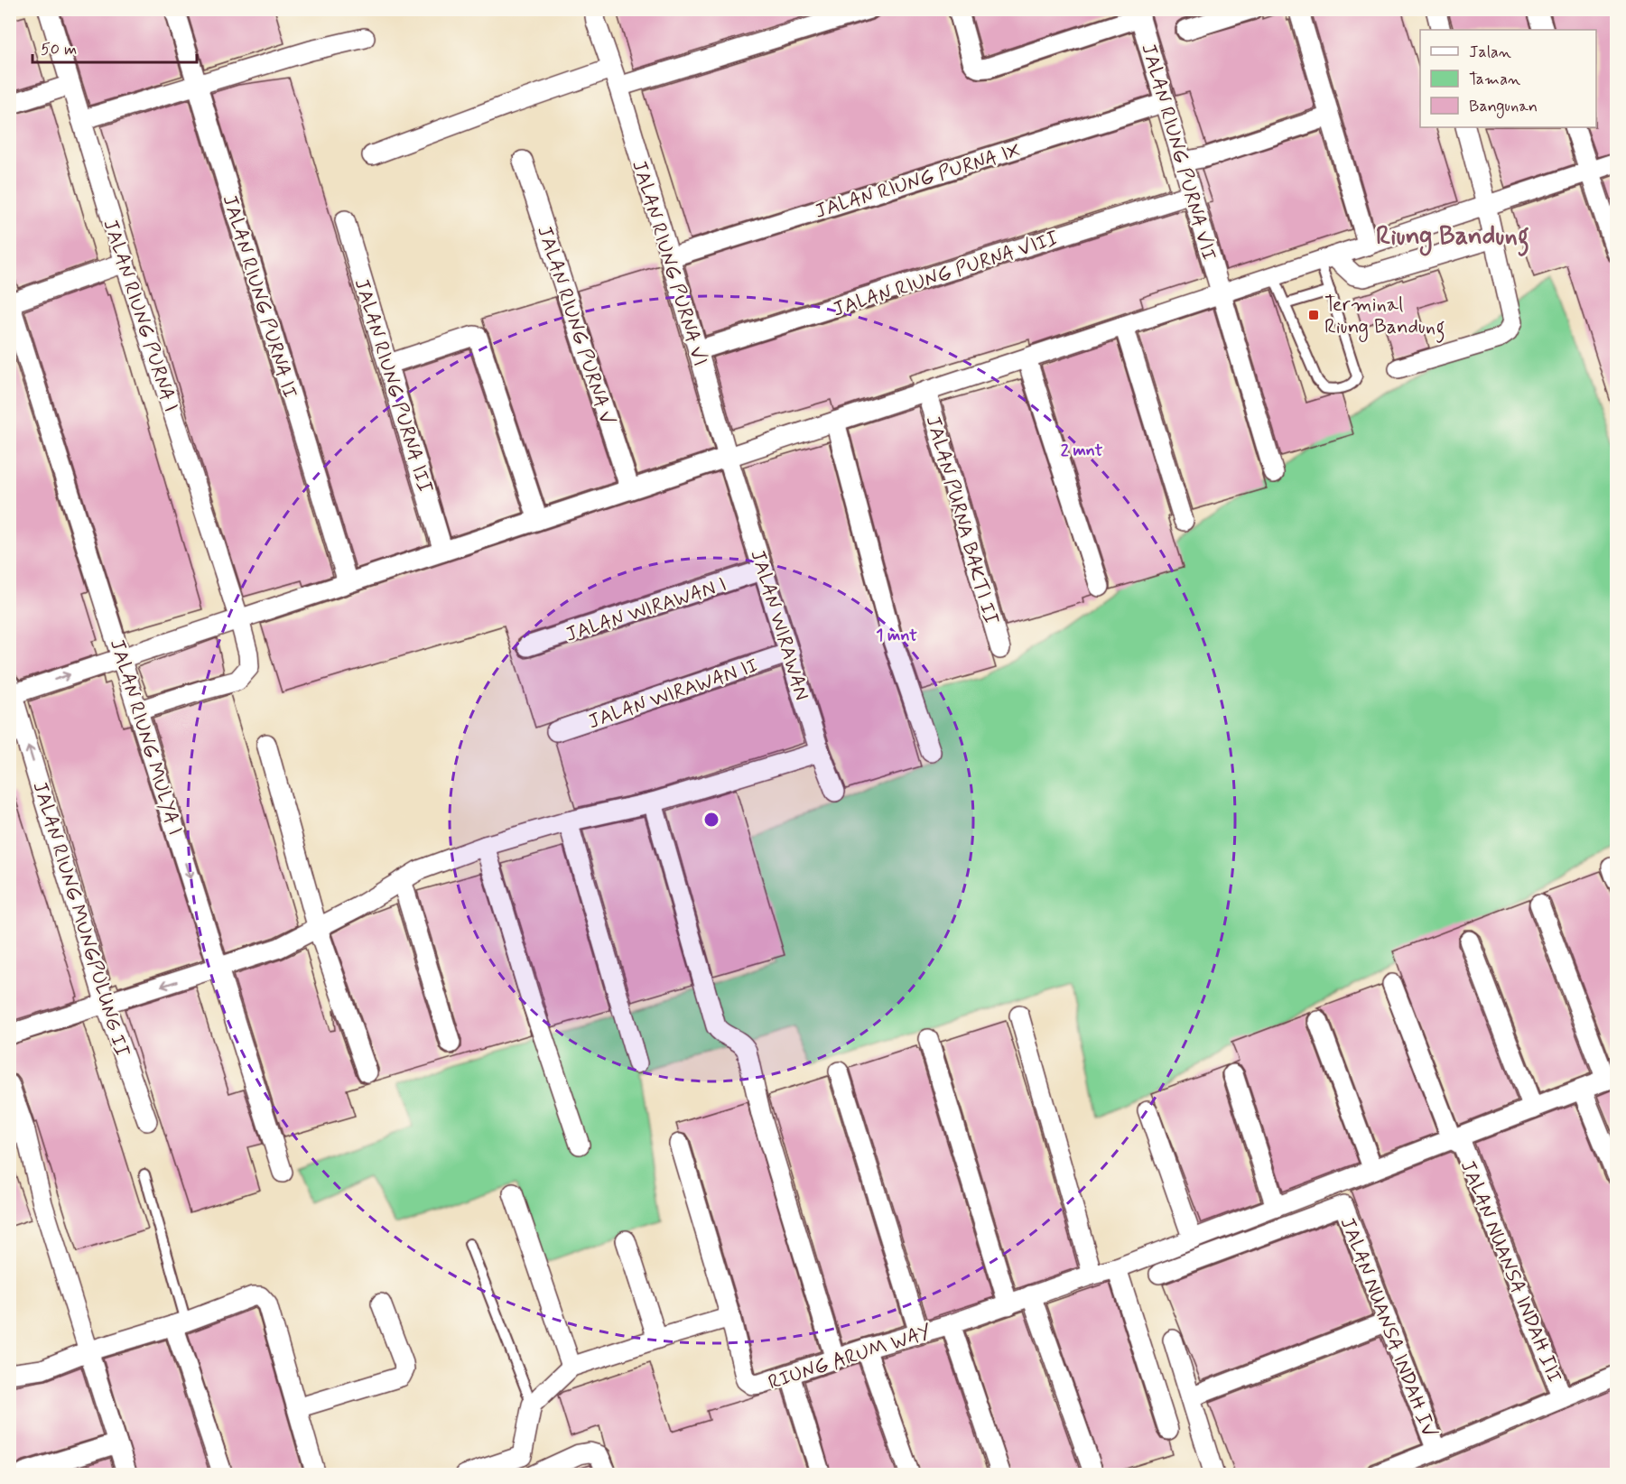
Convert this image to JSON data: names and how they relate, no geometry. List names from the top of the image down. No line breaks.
{"streets":{"street":["JALAN RIUNG PURNA VII","JALAN RIUNG PURNA IX","JALAN RIUNG PURNA VI","JALAN RIUNG PURNA VIII","JALAN RIUNG PURNA II","JALAN RIUNG PURNA I","JALAN RIUNG PURNA V","JALAN RIUNG PURNA III","JALAN PURNA BAKTI II","JALAN WIRAWAN I","JALAN WIRAWAN","JALAN WIRAWAN II","JALAN RIUNG MULYA I","JALAN RIUNG MUNGPULUNG II","JALAN NUANSA INDAH III","JALAN NUANSA INDAH IV","RIUNG ARUM WAY"]},"crossings":[["JALAN RIUNG PURNA VII","JALAN RIUNG PURNA IX"],["JALAN RIUNG PURNA VII","JALAN RIUNG PURNA VIII"],["JALAN RIUNG PURNA IX","JALAN RIUNG PURNA VI"],["JALAN RIUNG PURNA VI","JALAN RIUNG PURNA VIII"],["JALAN RIUNG PURNA VI","JALAN WIRAWAN"],["JALAN RIUNG PURNA I","JALAN RIUNG MULYA I"],["JALAN WIRAWAN I","JALAN WIRAWAN"],["JALAN WIRAWAN","JALAN WIRAWAN II"],["JALAN NUANSA INDAH III","RIUNG ARUM WAY"]],"one_way":["JALAN RIUNG MUNGPULUNG II"],"districts":["Riung Bandung"],"places":{"transit":["Terminal Riung Bandung"]},"legend":["Jalan","Taman","Bangunan"],"scale_bar":"50 m","rings":["2 mnt","1 mnt"]}
